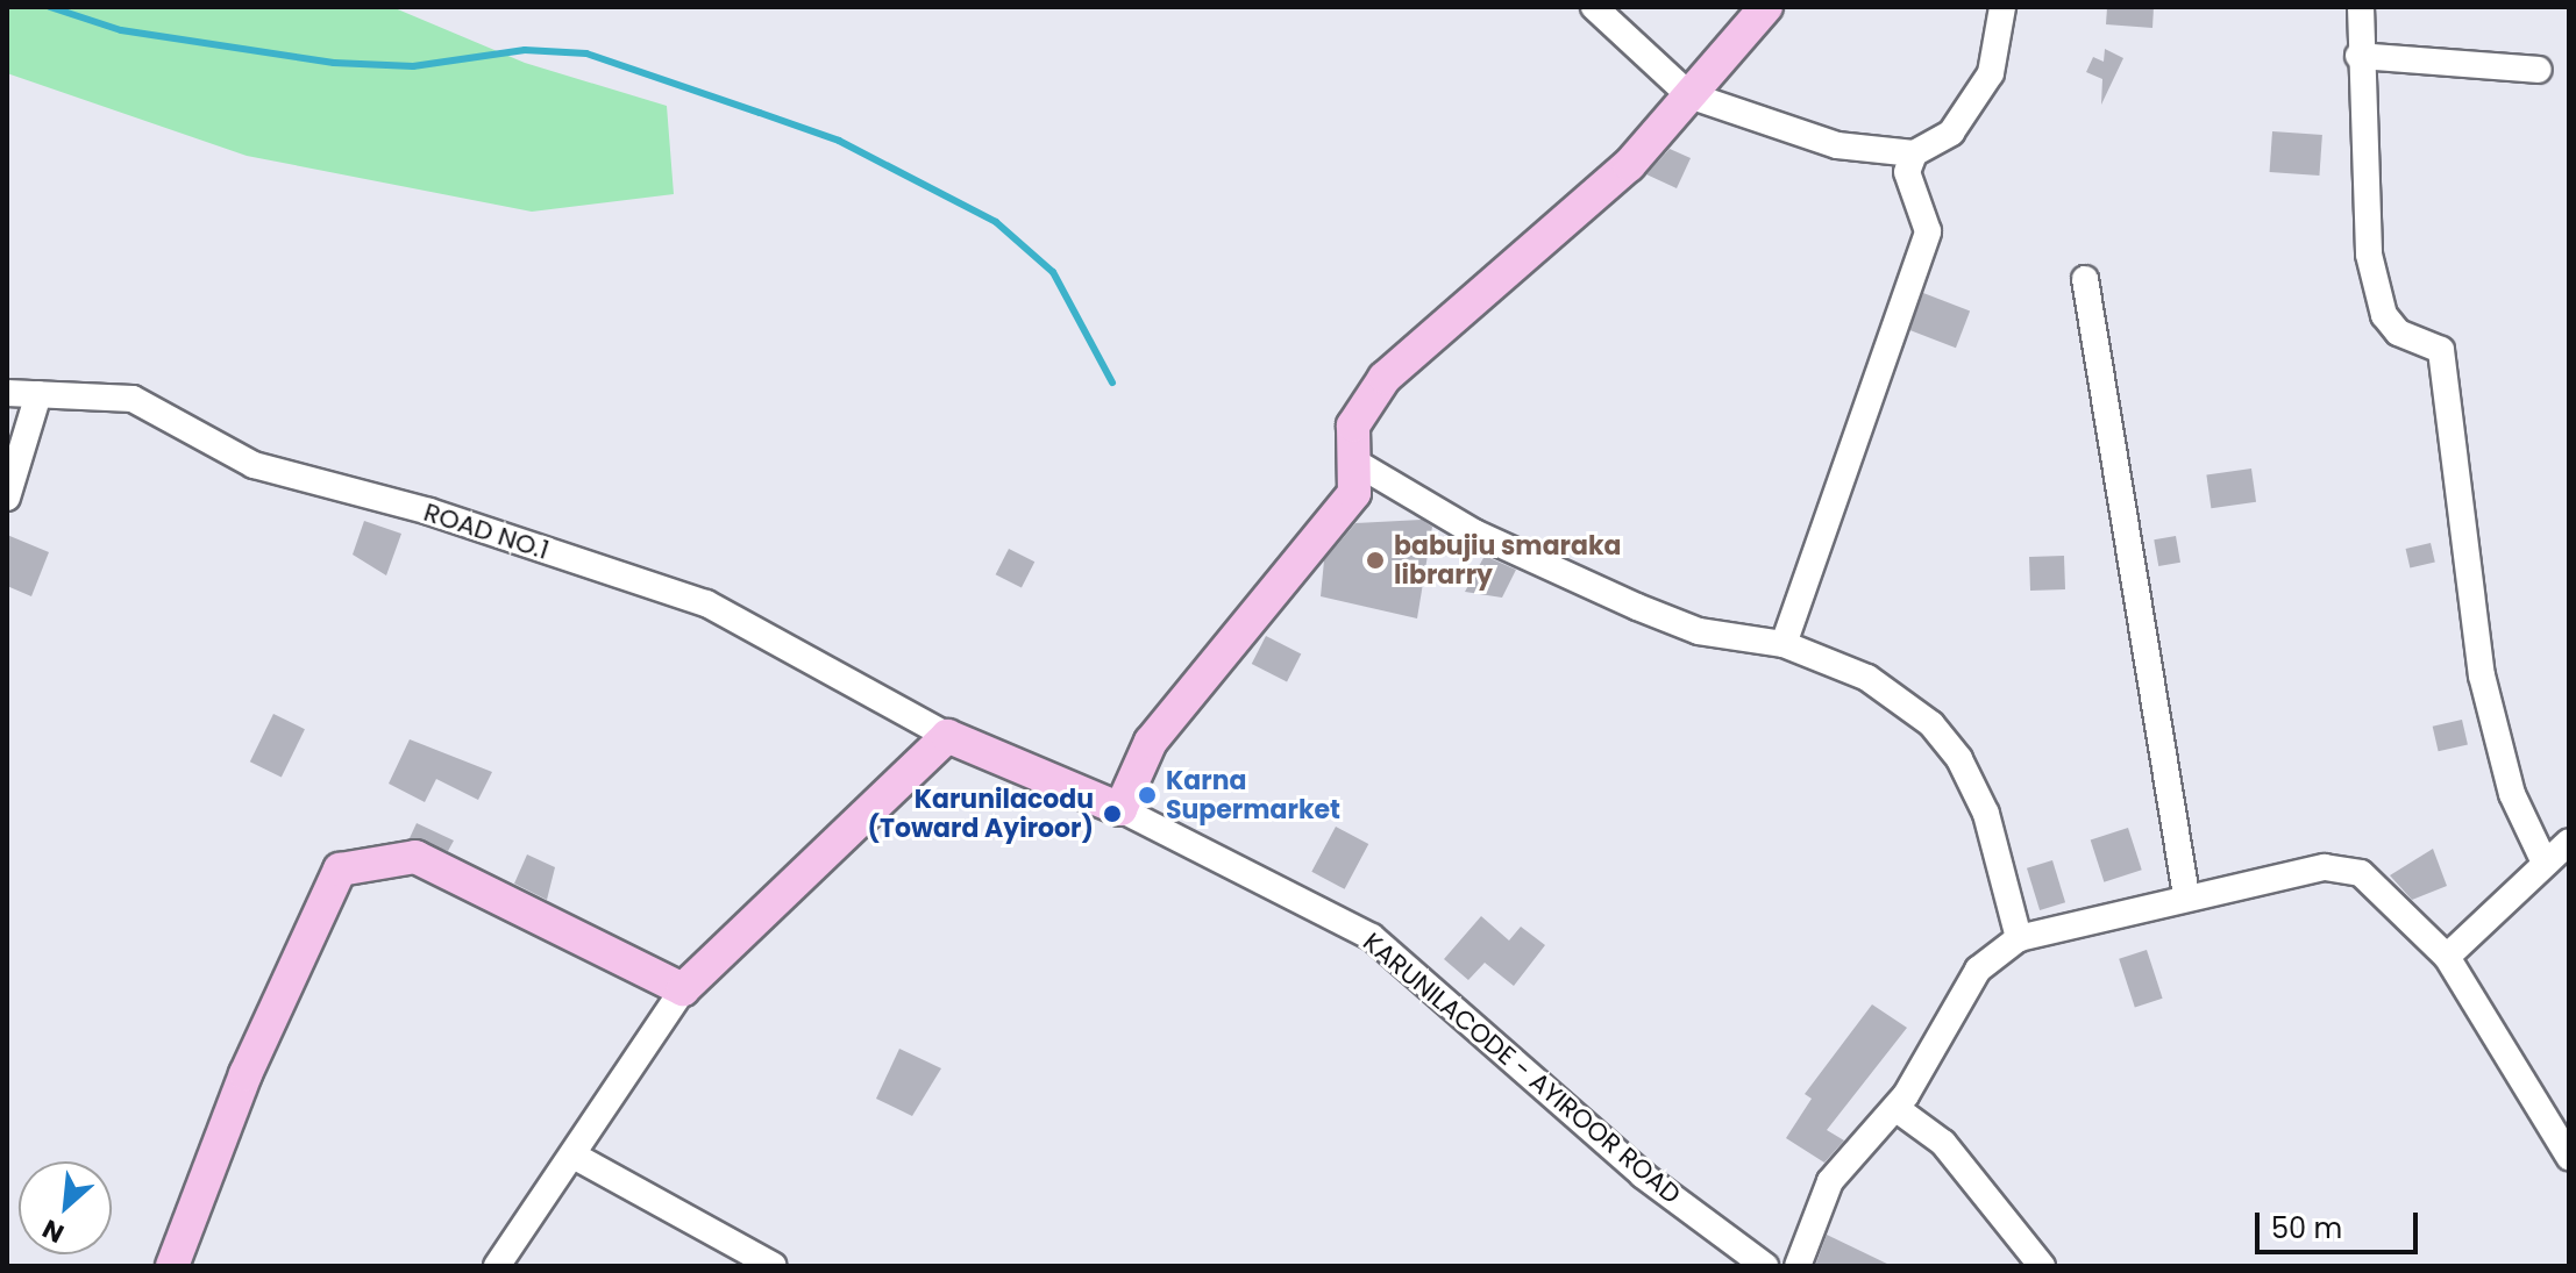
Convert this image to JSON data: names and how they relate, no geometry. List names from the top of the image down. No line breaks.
{"streets":{"street":["ROAD NO.1","KARUNILACODE - AYIROOR ROAD"]},"places":["babujiu smaraka librarry","Karna Supermarket","Karunilacodu (Toward Ayiroor)"],"scale_bar":"50 m","north":"bottom left"}
